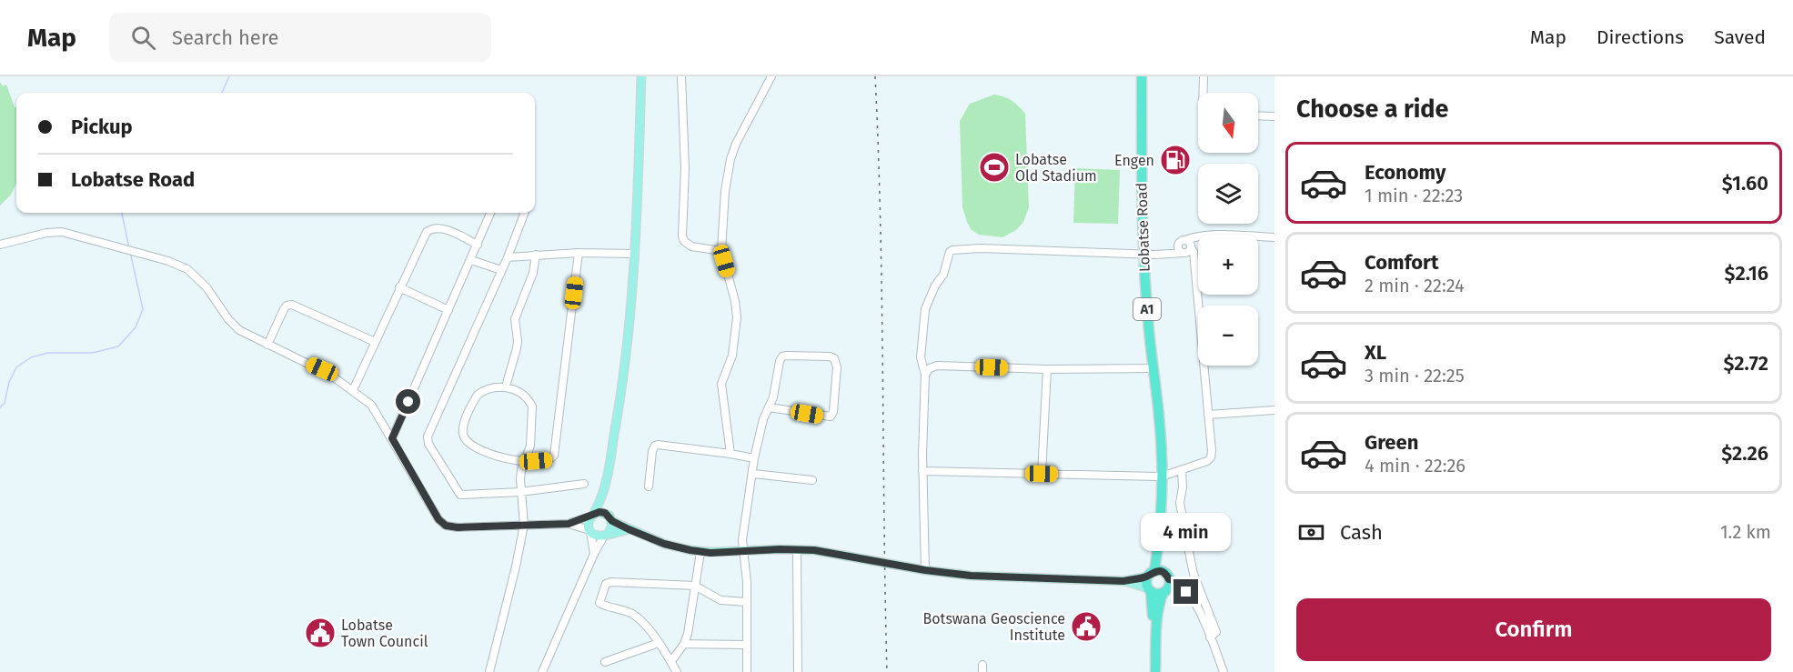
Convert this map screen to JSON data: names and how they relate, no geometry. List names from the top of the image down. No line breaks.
{"streets":{"highway":["Lobatse Road","A1"]},"places":{"fuel station":["Engen"],"sports":["Lobatse Old Stadium"],"public building":["Botswana Geoscience Institute","Lobatse Town Council"]},"north":"bottom","page":{"header":"Map","search":"Search here","nav":["Map","Directions","Saved"],"heading":"Choose a ride","map_buttons":["+","−"],"banner":["Pickup","Lobatse Road"],"list":[{"name":"Economy","note":"1 min · 22:23","value":"$1.60"},{"name":"Comfort","note":"2 min · 22:24","value":"$2.16"},{"name":"XL","note":"3 min · 22:25","value":"$2.72"},{"name":"Green","note":"4 min · 22:26","value":"$2.26"}],"pay":["Cash","1.2 km"],"bubble":"4 min","buttons":"Confirm"}}
